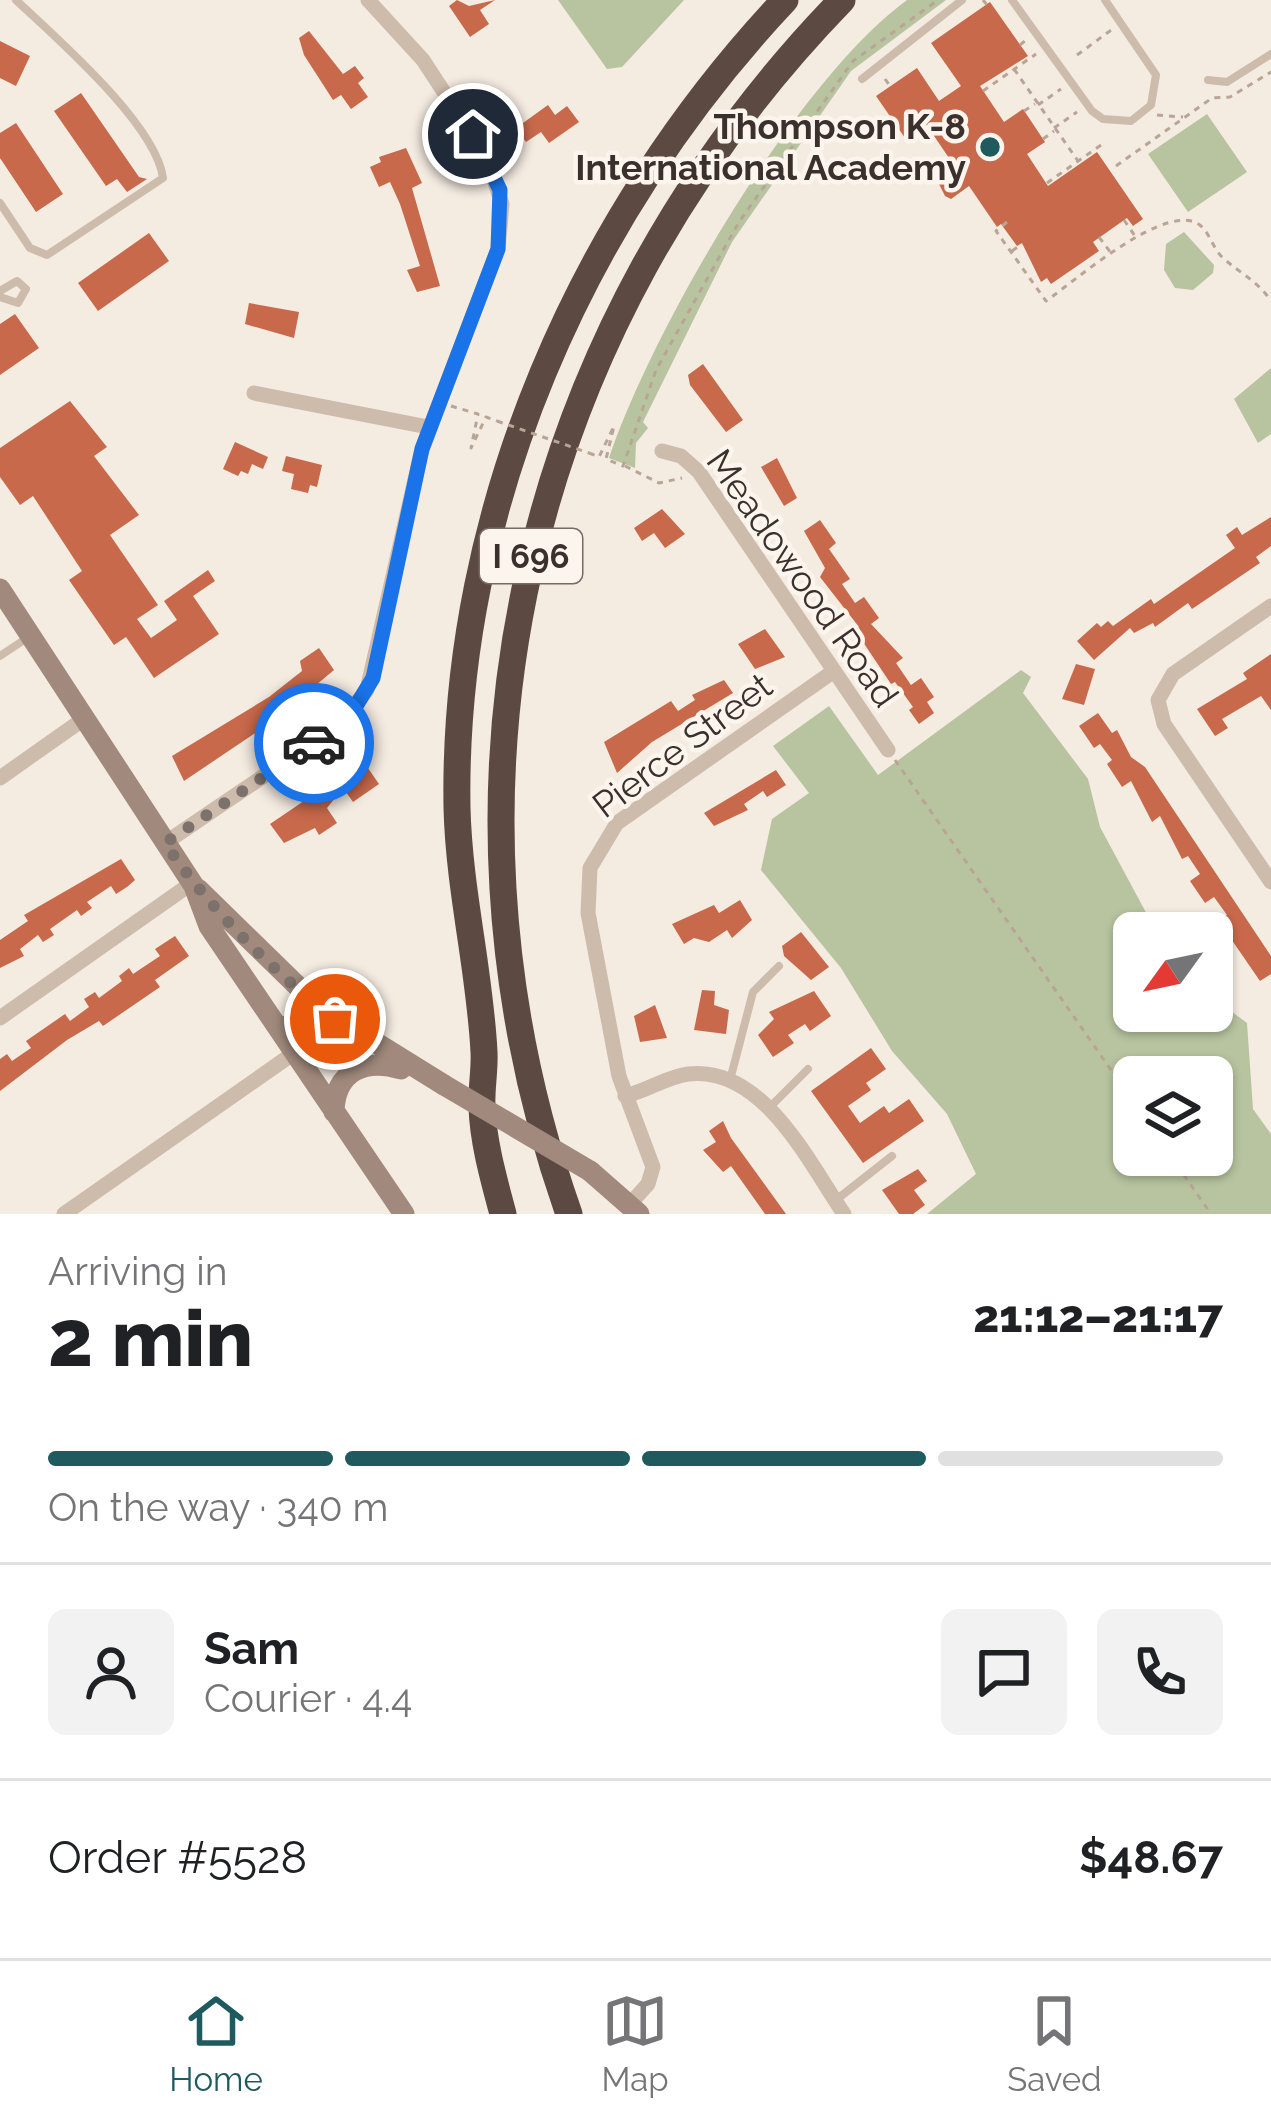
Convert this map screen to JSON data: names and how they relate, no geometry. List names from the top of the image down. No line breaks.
{"streets":{"highway":["I 696"],"street":["Meadowood Road","Pierce Street"]},"crossings":[["Meadowood Road","Pierce Street"]],"places":["Thompson K-8 International Academy"],"north":"bottom left","page":{"heading":["2 min","Arriving in","21:12–21:17"],"panel":["Sam","Courier · 4.4","Order #5528","$48.67"],"bar":"On the way · 340 m","tabs":["Home","Map","Saved"]}}
